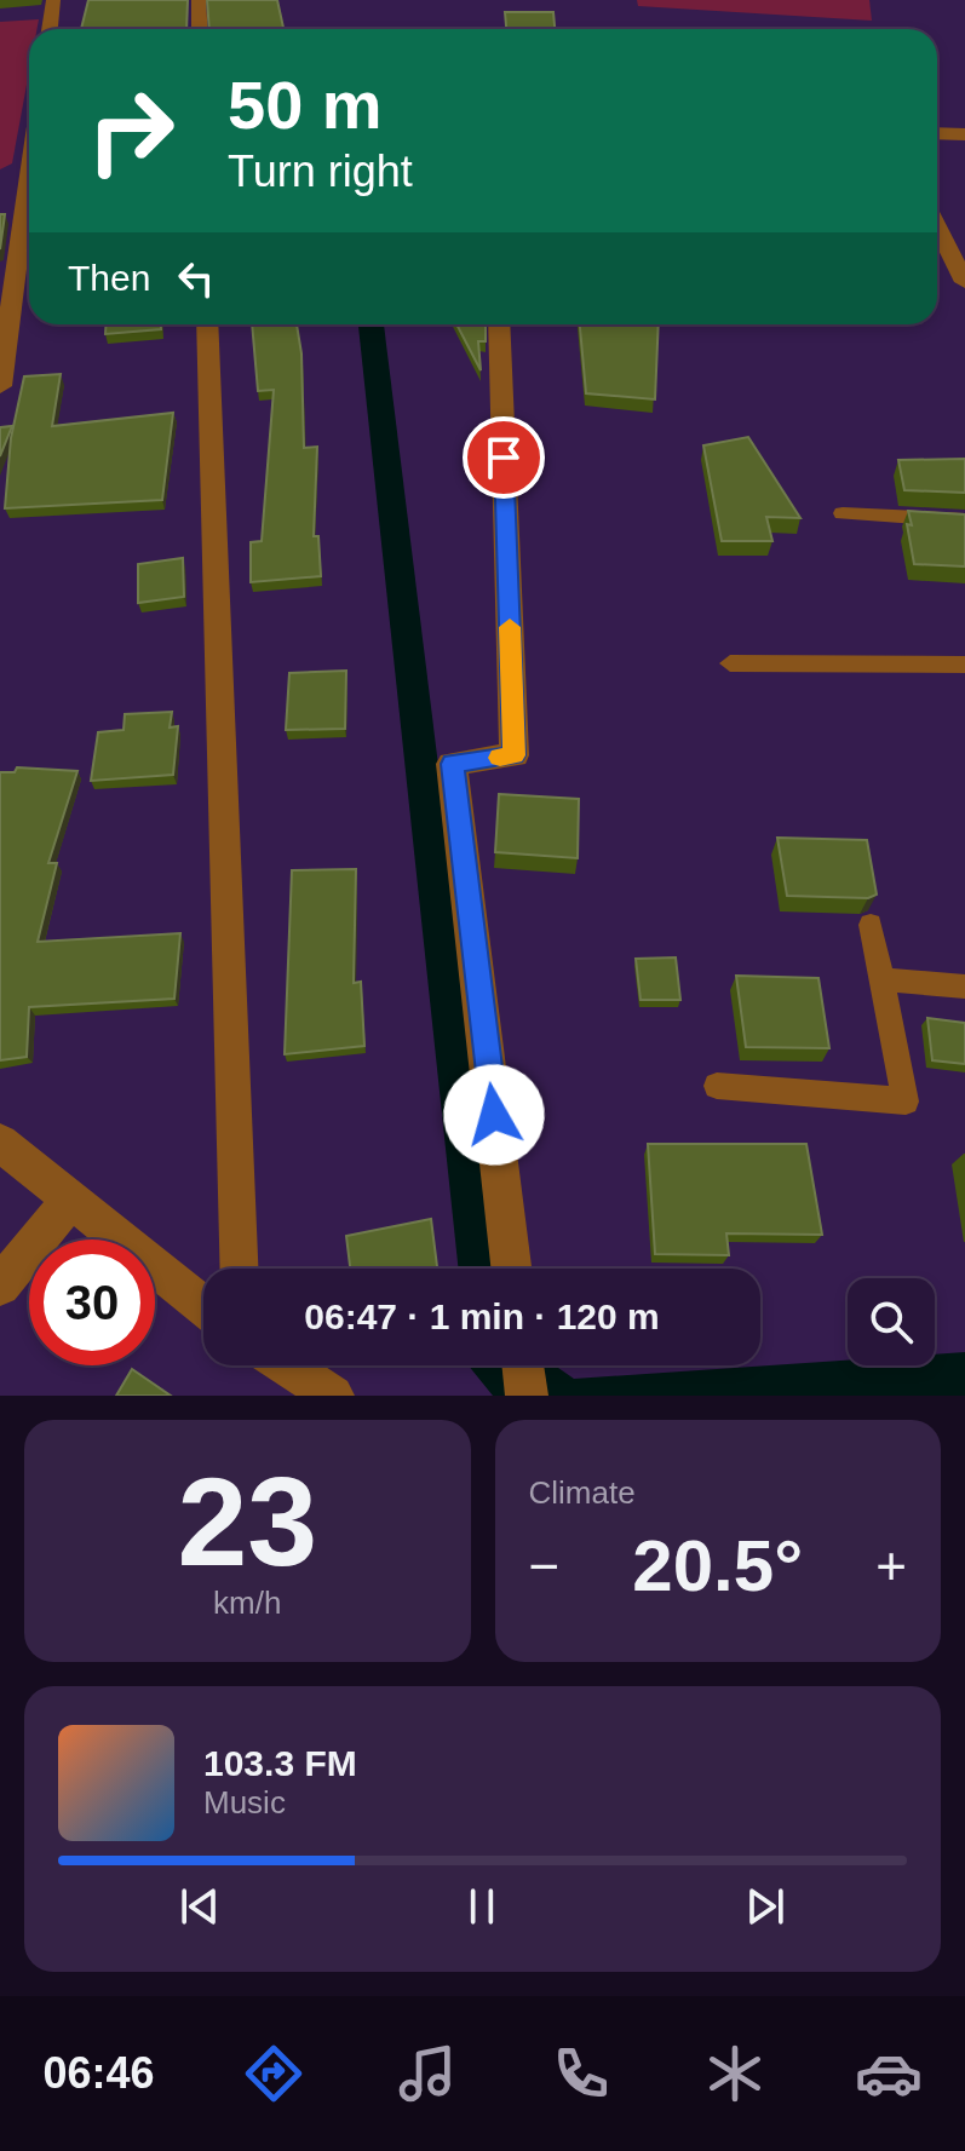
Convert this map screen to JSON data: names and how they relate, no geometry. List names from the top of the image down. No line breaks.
{"page":{"turn":["50 m","Turn right"],"then":"Then","limit":"30","trip":"06:47 · 1 min · 120 m","tile":[["23","km/h"],"Climate"],"heat":["−","20.5°","+"],"song":["103.3 FM","Music"],"tabs":"06:46"}}
